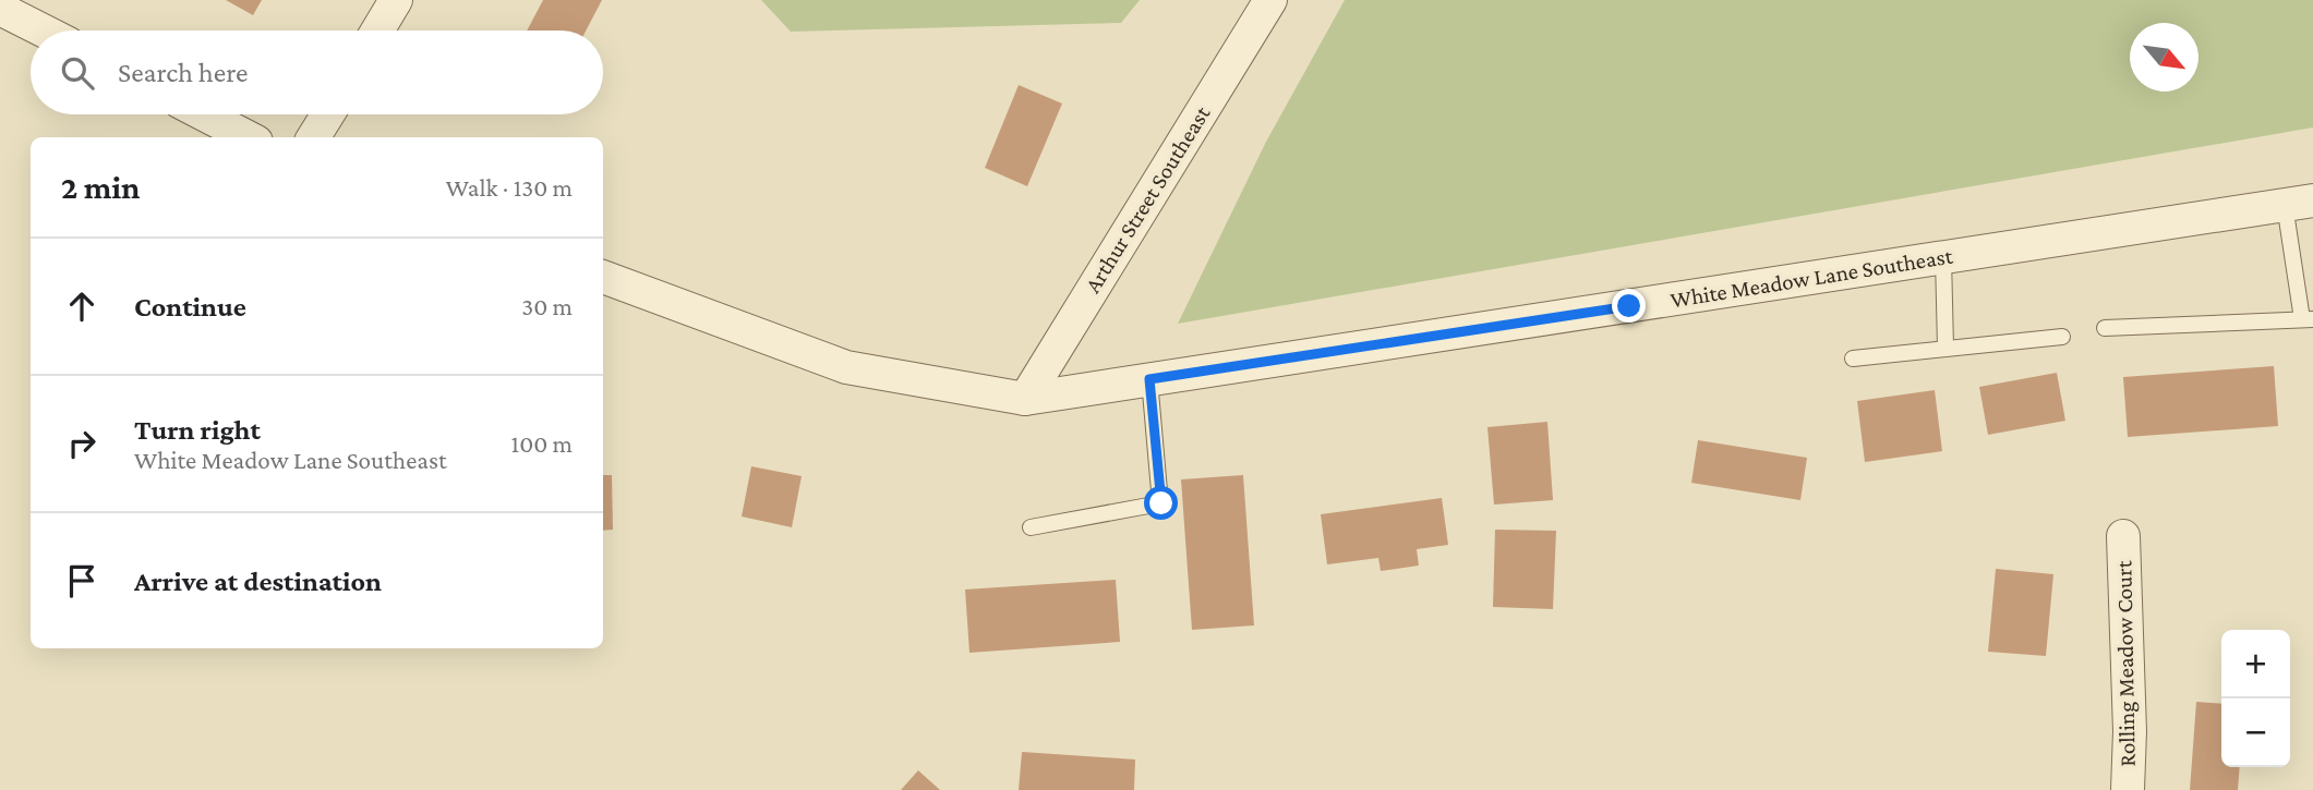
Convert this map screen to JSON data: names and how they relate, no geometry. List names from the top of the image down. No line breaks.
{"streets":{"street":["Arthur Street Southeast","White Meadow Lane Southeast","Rolling Meadow Court"]},"crossings":[["Arthur Street Southeast","White Meadow Lane Southeast"]],"north":"bottom right","page":{"search":"Search here","heading":["2 min","Walk · 130 m"],"list":[["Continue","30 m"],["Turn right","White Meadow Lane Southeast","100 m"],"Arrive at destination"],"map_buttons":["+","−"]}}
